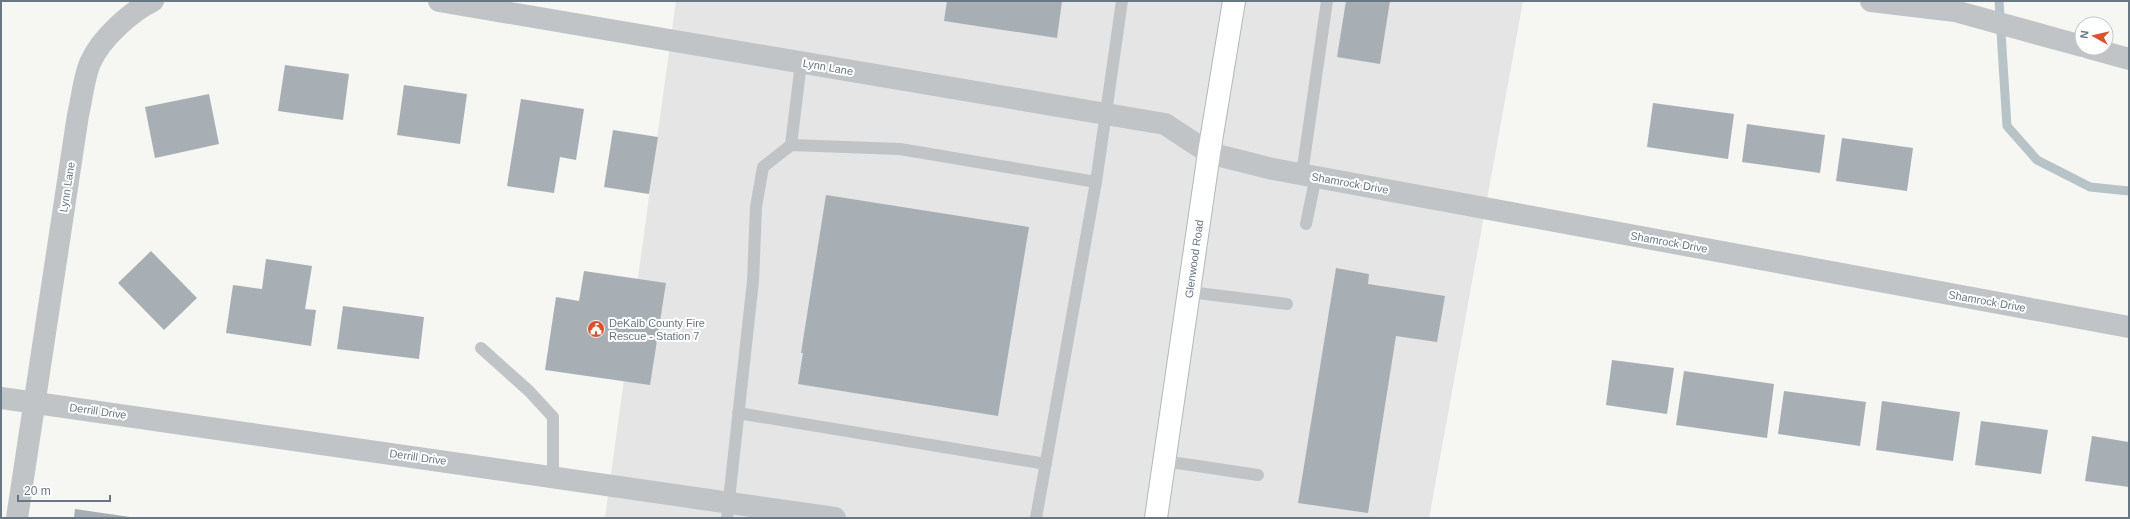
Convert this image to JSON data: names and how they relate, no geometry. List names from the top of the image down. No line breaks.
{"streets":{"main road":["Glenwood Road"],"street":["Lynn Lane","Shamrock Drive","Derrill Drive"]},"crossings":[["Lynn Lane","Shamrock Drive"],["Lynn Lane","Glenwood Road"],["Lynn Lane","Derrill Drive"],["Shamrock Drive","Glenwood Road"]],"places":{"public building":["DeKalb County Fire Rescue - Station 7"]},"scale_bar":"20 m","north":"left"}
